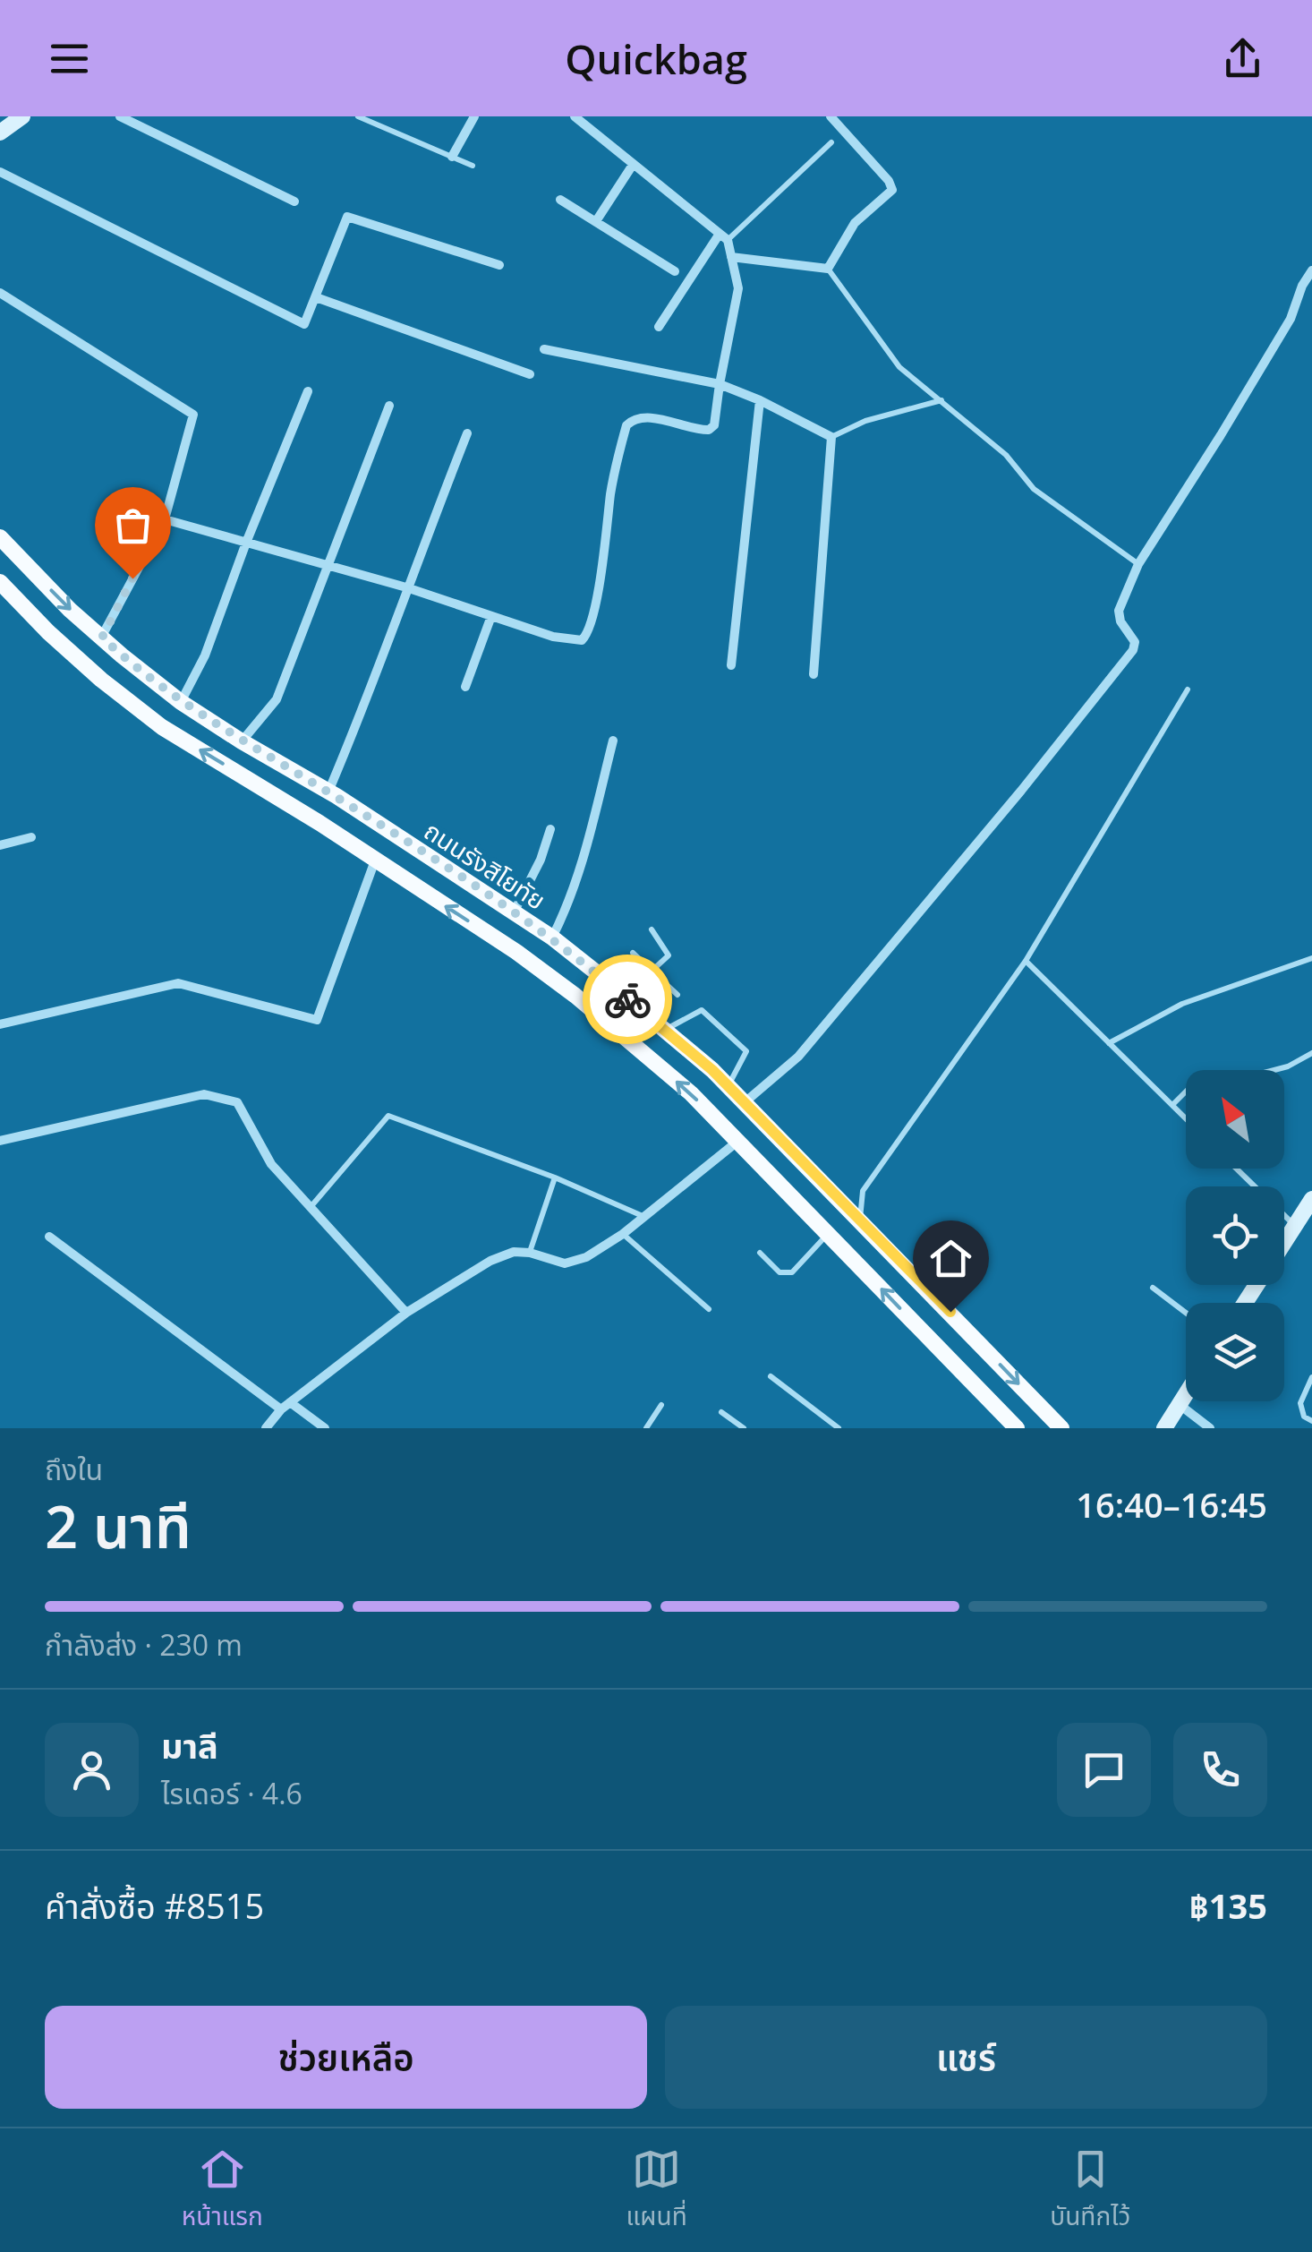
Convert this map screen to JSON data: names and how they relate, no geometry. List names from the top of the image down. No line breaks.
{"streets":{"main road":["ถนนรังสิโยทัย"]},"north":"top left","page":{"header":"Quickbag","heading":["2 นาที","ถึงใน","16:40–16:45"],"panel":["มาลี","ไรเดอร์ · 4.6","คำสั่งซื้อ #8515","฿135"],"bar":"กำลังส่ง · 230 m","buttons":["ช่วยเหลือ","แชร์"],"tabs":["หน้าแรก","แผนที่","บันทึกไว้"]}}
